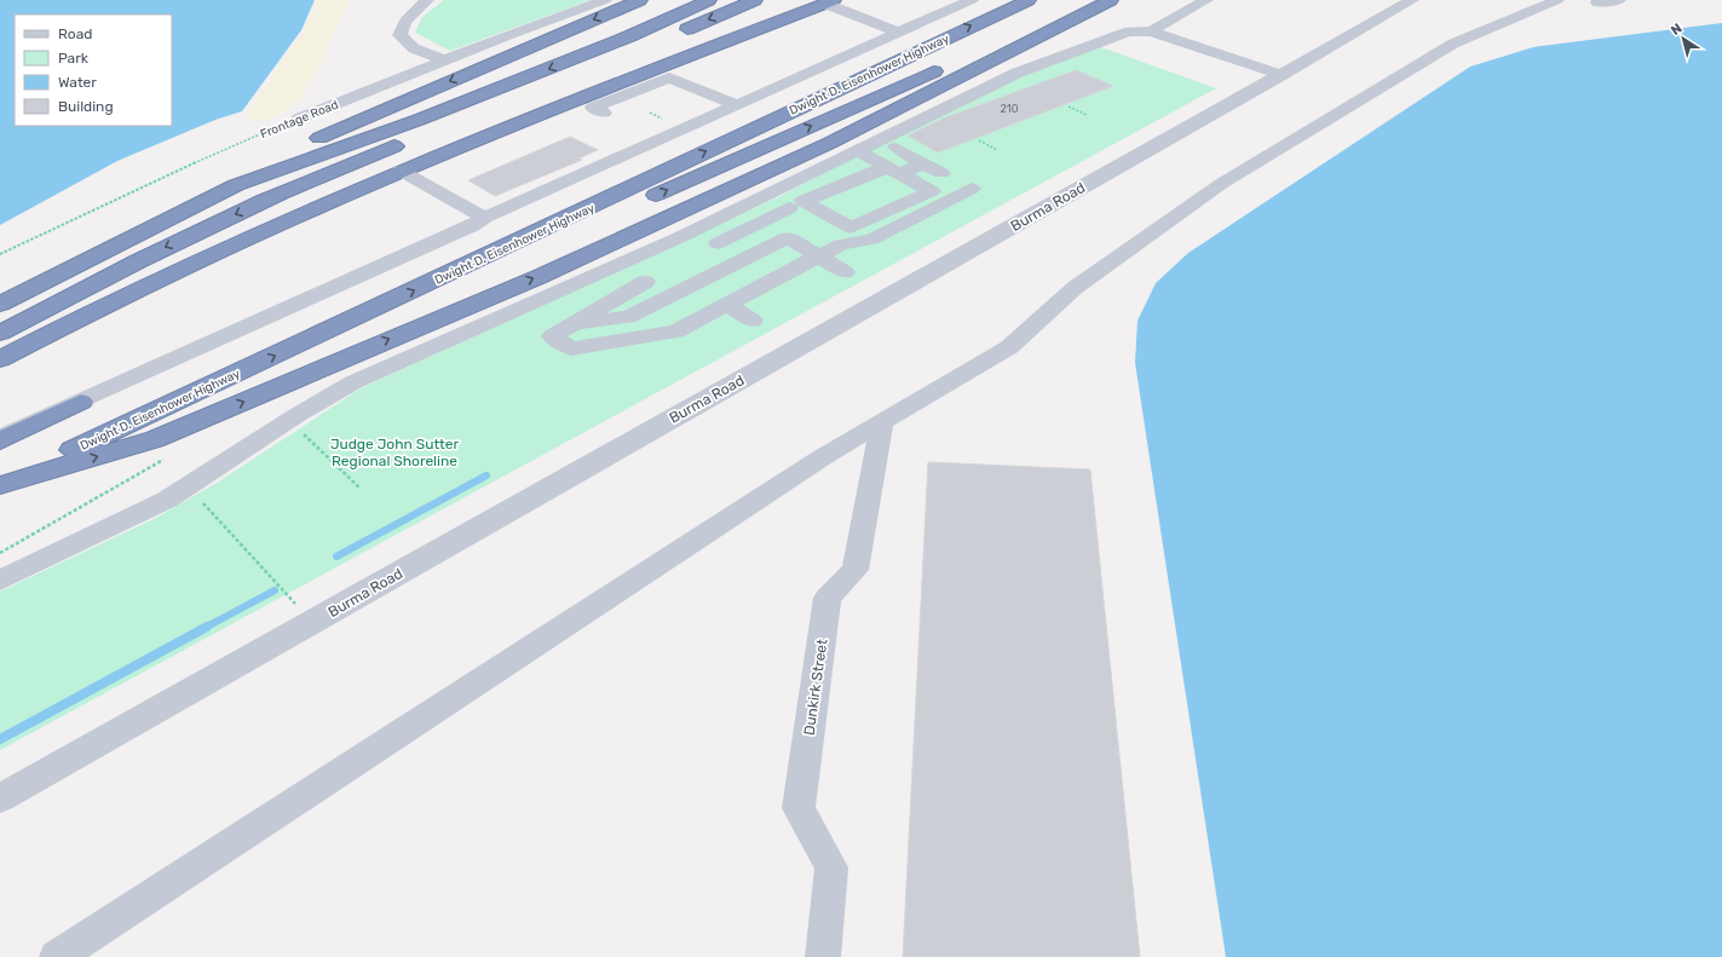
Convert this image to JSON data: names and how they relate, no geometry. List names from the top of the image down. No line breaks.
{"streets":{"highway":["Dwight D. Eisenhower Highway"],"street":["Frontage Road","Burma Road","Dunkirk Street"]},"parks":["Judge John Sutter Regional Shoreline"],"house_numbers":["210"],"legend":["Road","Park","Water","Building"],"north":"top left"}
